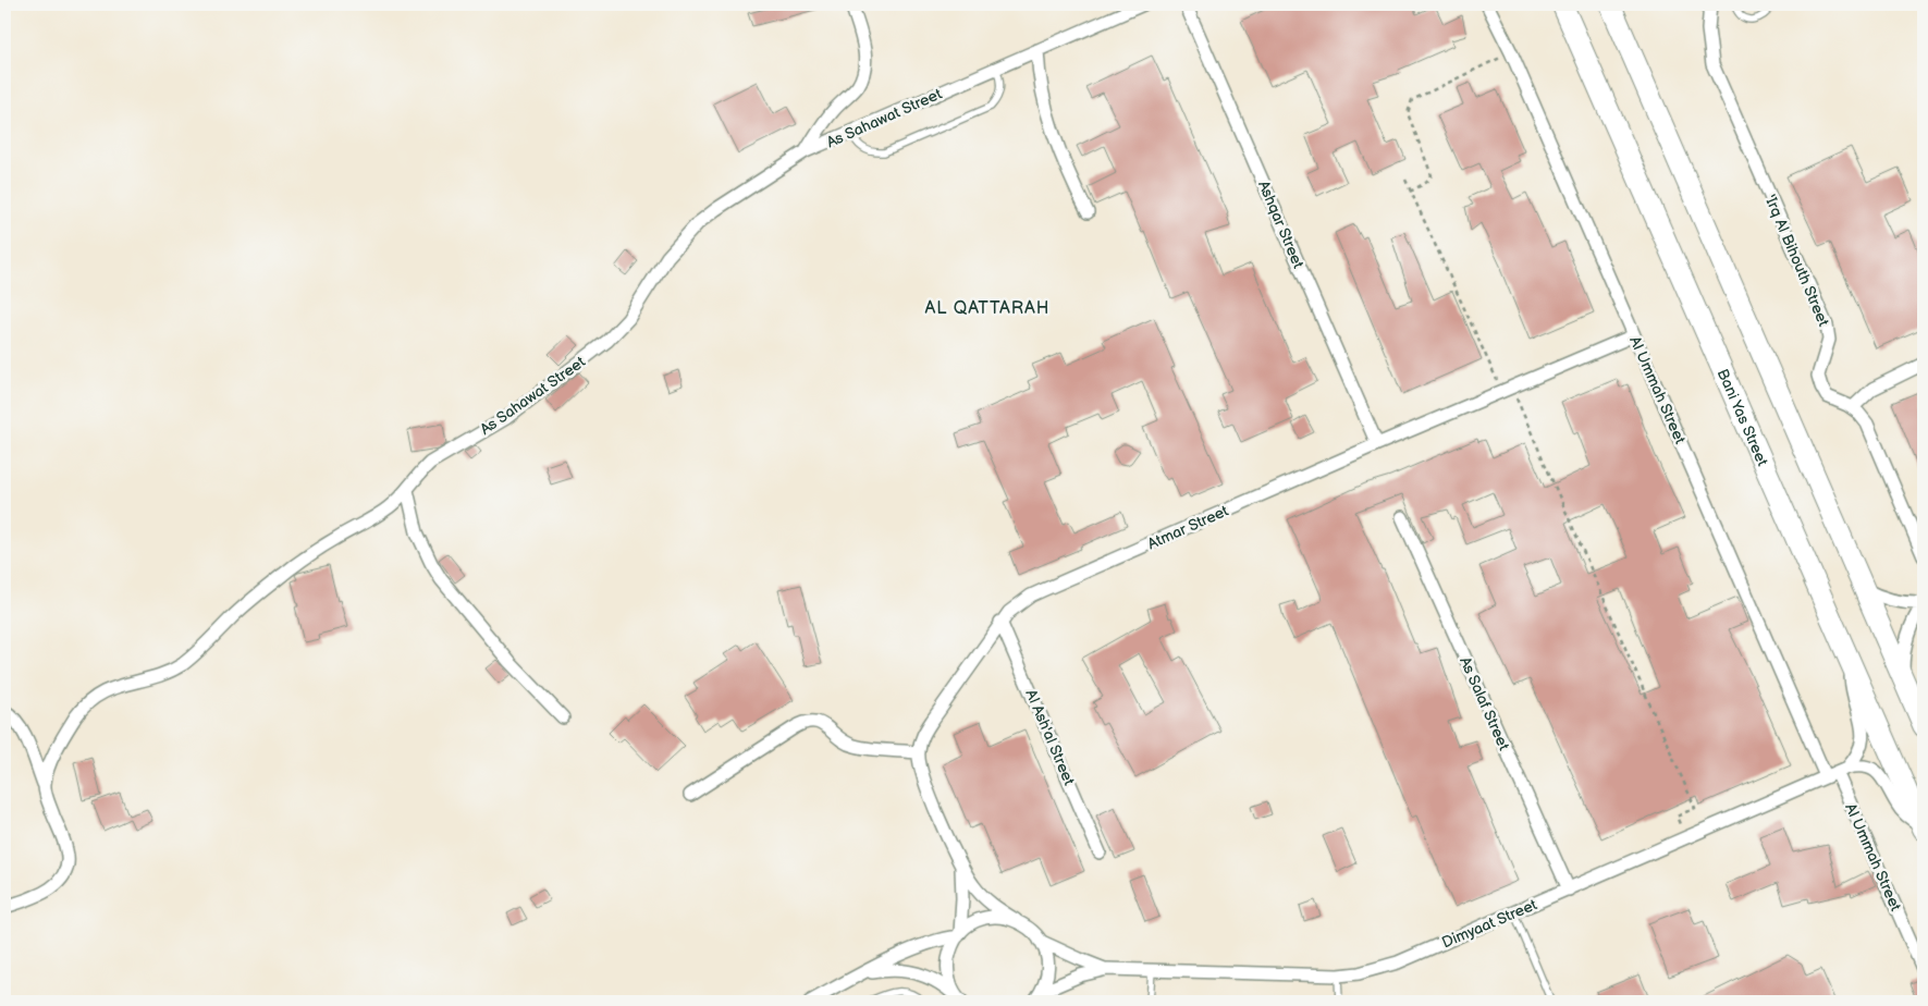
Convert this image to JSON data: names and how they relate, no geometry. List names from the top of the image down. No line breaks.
{"streets":{"main road":["Bani Yas Street"],"street":["As Sahawat Street","Ashqar Street","'Irq Al Bihouth Street","Al Ummah Street","Atmar Street","As Salaf Street","Al Ash'al Street","Dimyaat Street"]},"crossings":[["Ashqar Street","Atmar Street"],["Al Ummah Street","Atmar Street"],["Al Ummah Street","Dimyaat Street"],["Bani Yas Street","Dimyaat Street"],["Atmar Street","Al Ash'al Street"],["Atmar Street","Dimyaat Street"],["As Salaf Street","Dimyaat Street"]],"districts":["AL QATTARAH"]}
